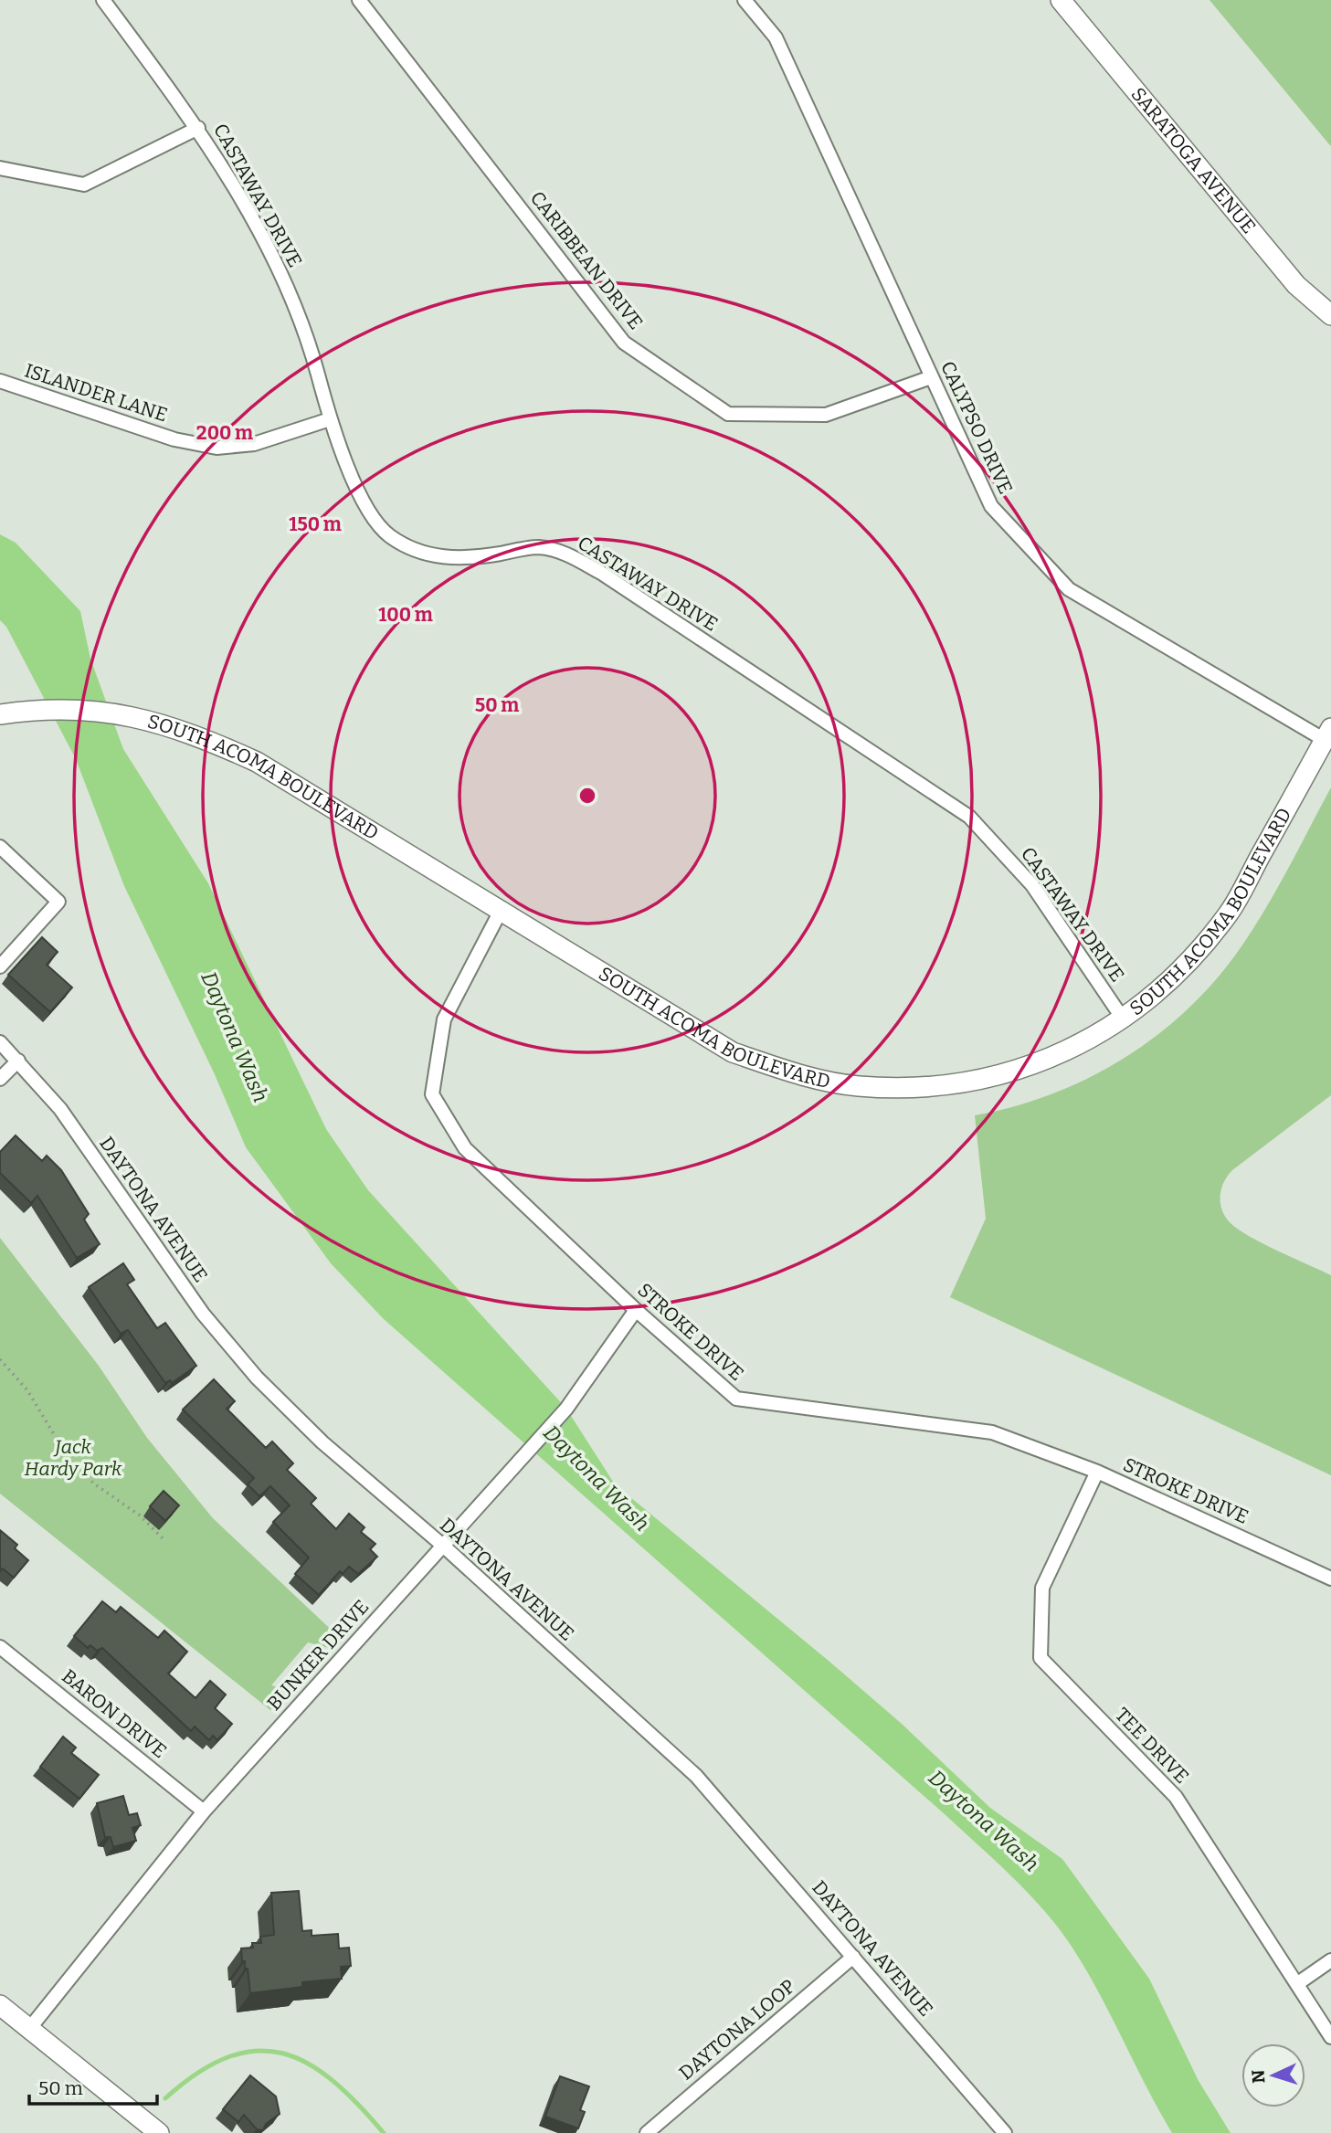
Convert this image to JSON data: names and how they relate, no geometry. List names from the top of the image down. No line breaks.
{"streets":{"main road":["SARATOGA AVENUE","SOUTH ACOMA BOULEVARD"],"street":["CASTAWAY DRIVE","CARIBBEAN DRIVE","ISLANDER LANE","CALYPSO DRIVE","DAYTONA AVENUE","STROKE DRIVE","BUNKER DRIVE","BARON DRIVE","TEE DRIVE","DAYTONA LOOP"]},"crossings":[["CASTAWAY DRIVE","ISLANDER LANE"],["CASTAWAY DRIVE","SOUTH ACOMA BOULEVARD"],["CARIBBEAN DRIVE","CALYPSO DRIVE"],["CALYPSO DRIVE","SOUTH ACOMA BOULEVARD"],["SOUTH ACOMA BOULEVARD","STROKE DRIVE"],["DAYTONA AVENUE","BUNKER DRIVE"],["DAYTONA AVENUE","DAYTONA LOOP"],["STROKE DRIVE","BUNKER DRIVE"],["STROKE DRIVE","TEE DRIVE"],["BUNKER DRIVE","BARON DRIVE"]],"water":["Daytona Wash"],"parks":["Jack Hardy Park"],"scale_bar":"50 m","north":"left","rings":["200 m","150 m","100 m","50 m"]}
